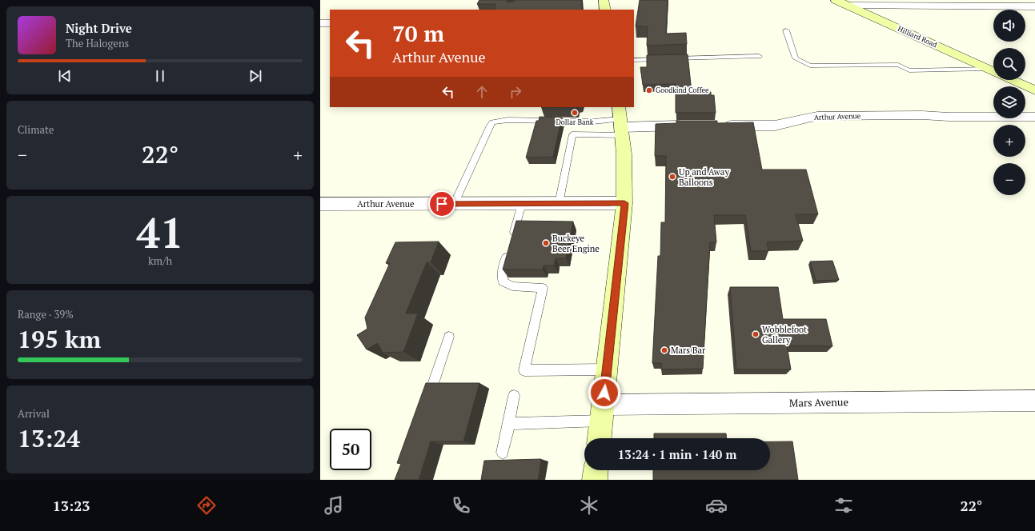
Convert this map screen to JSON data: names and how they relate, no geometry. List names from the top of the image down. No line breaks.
{"streets":{"main road":["Hilliard Road"],"street":["Arthur Avenue","Mars Avenue"]},"places":["Goodkind Coffee","Dollar Bank","Up and Away Balloons","Buckeye Beer Engine","Wobblefoot Gallery","Mars Bar"],"page":{"map_buttons":["+","−"],"turn":["70 m","Arthur Avenue"],"song":["Night Drive","The Halogens"],"tile":["Climate",["41","km/h"],["Range · 39%","195 km"],["Arrival","13:24"]],"heat":["−","22°","+"],"limit":"50","trip":"13:24 · 1 min · 140 m","tabs":["13:23","22°"]}}
